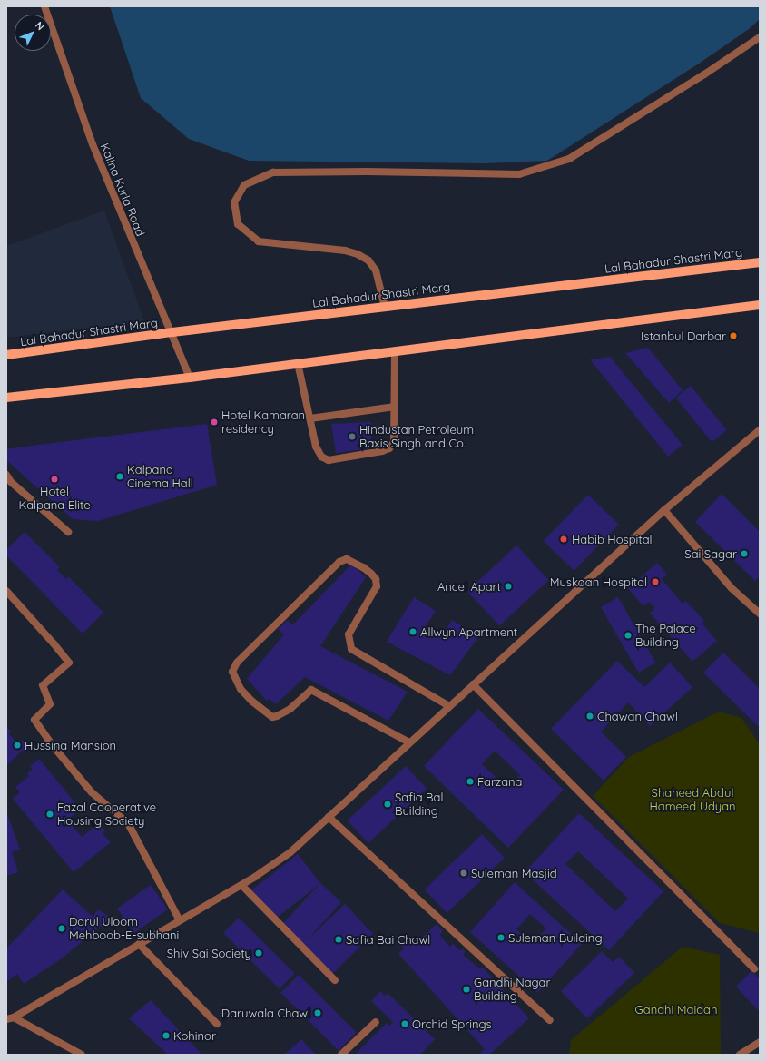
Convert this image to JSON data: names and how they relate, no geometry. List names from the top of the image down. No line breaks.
{"streets":{"main road":["Lal Bahadur Shastri Marg"],"street":["Kalina Kurla Road"]},"crossings":[["Kalina Kurla Road","Lal Bahadur Shastri Marg"]],"parks":["Shaheed Abdul Hameed Udyan","Gandhi Maidan"],"places":["Istanbul Darbar","Hotel Kamaran residency","Hindustan Petroleum Baxis Singh and Co.","Kalpana Cinema Hall","Hotel Kalpana Elite","Habib Hospital","Sai Sagar","Muskaan Hospital","Ancel Apart","Allwyn Apartment","The Palace Building","Chawan Chawl","Hussina Mansion","Farzana","Safia Bal Building","Fazal Cooperative Housing Society","Suleman Masjid","Darul Uloom Mehboob-E-subhani","Suleman Building","Safia Bai Chawl","Shiv Sai Society","Gandhi Nagar Building","Daruwala Chawl","Orchid Springs","Kohinor"],"north":"top right"}
